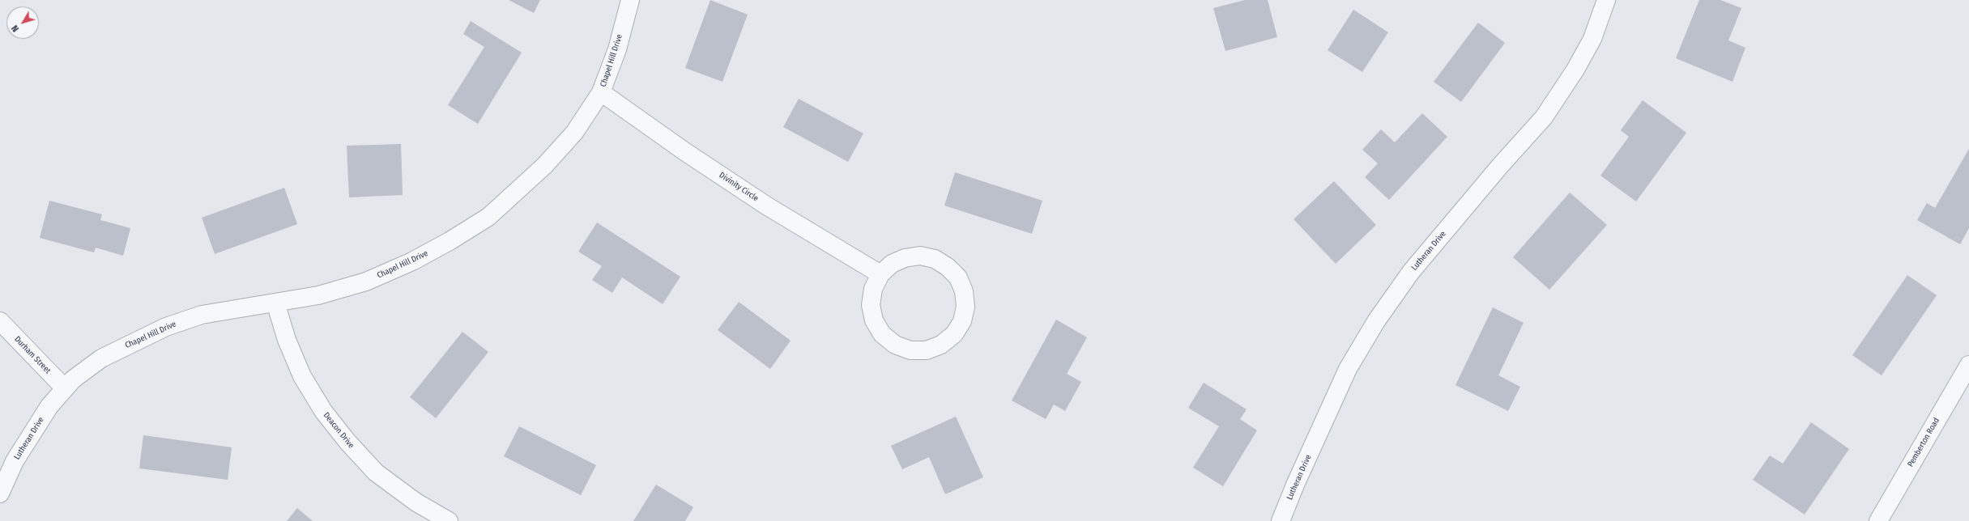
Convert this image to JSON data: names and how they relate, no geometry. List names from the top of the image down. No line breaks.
{"streets":{"street":["Chapel Hill Drive","Divinity Circle","Lutheran Drive","Durham Street","Deacon Drive","Pemberton Road"]},"crossings":[["Chapel Hill Drive","Divinity Circle"],["Chapel Hill Drive","Lutheran Drive"],["Chapel Hill Drive","Durham Street"],["Chapel Hill Drive","Deacon Drive"],["Lutheran Drive","Durham Street"]],"north":"bottom left"}
